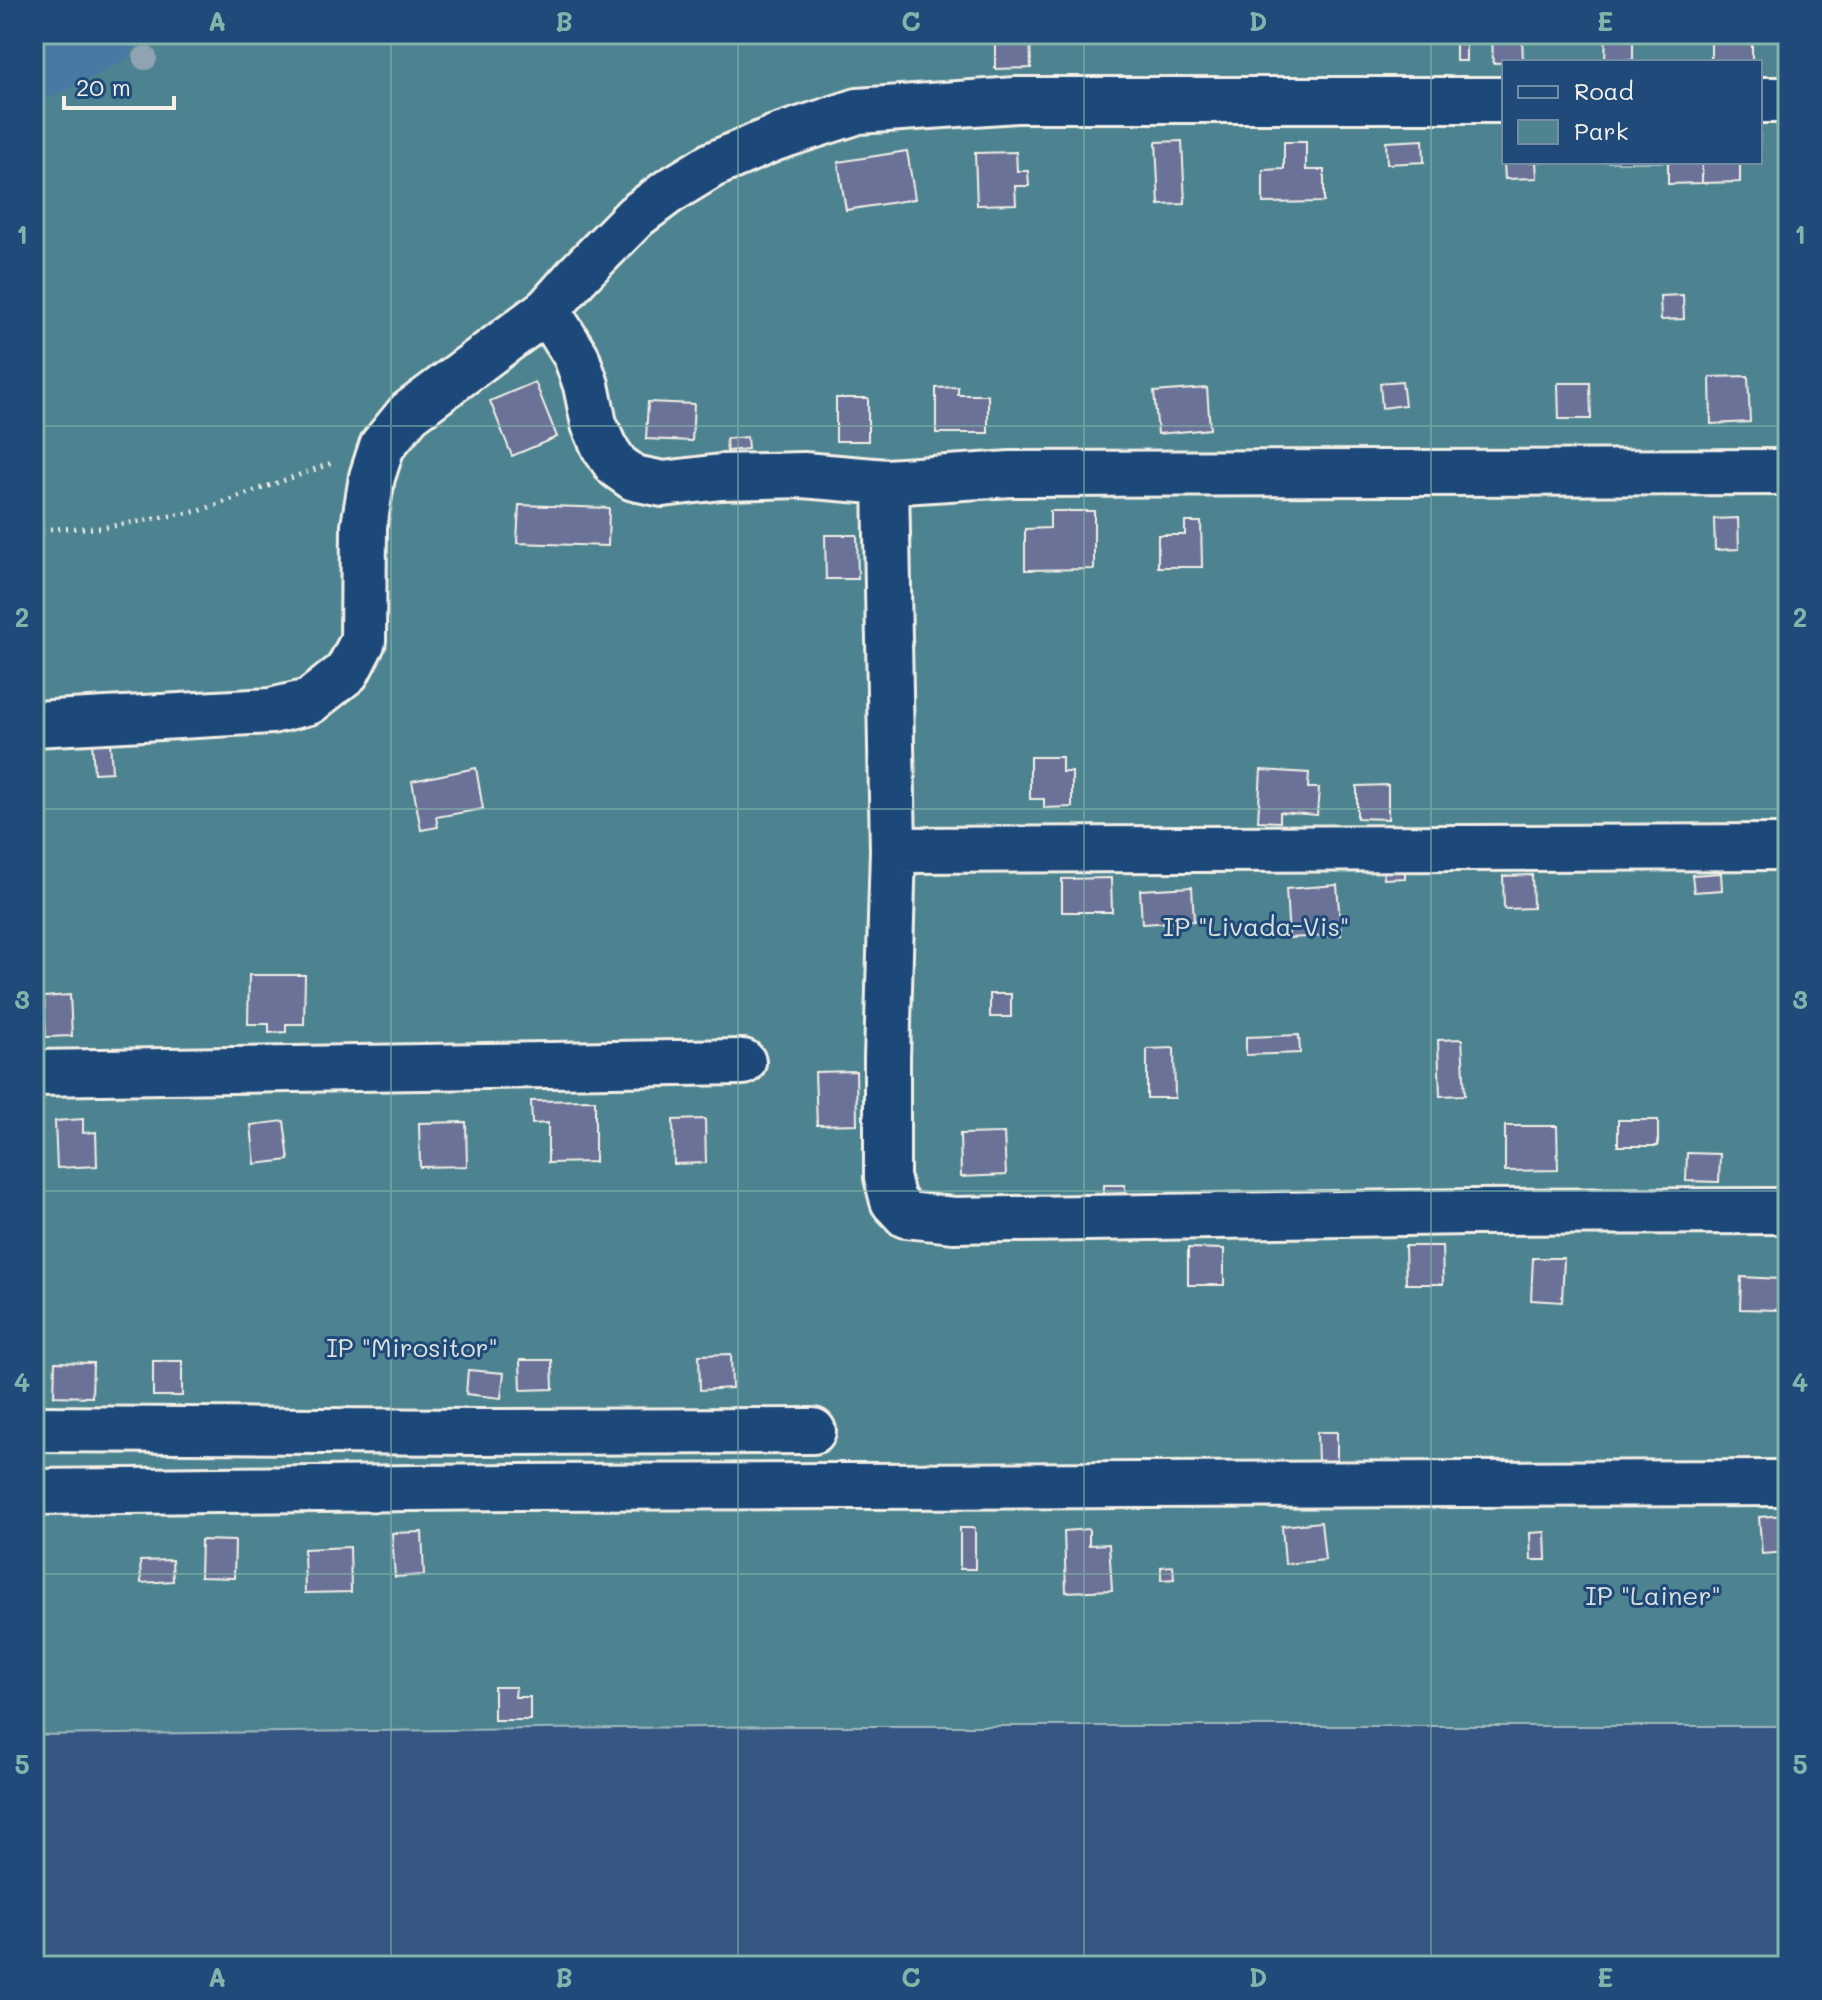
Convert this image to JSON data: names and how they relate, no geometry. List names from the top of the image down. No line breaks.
{"parks":["IP \"Livada-Vis\"","IP \"Mirositor\"","IP \"Lainer\""],"legend":["Road","Park"],"scale_bar":"20 m","grid":{"columns":["A","B","C","D","E"],"rows":["1","2","3","4","5"]}}
